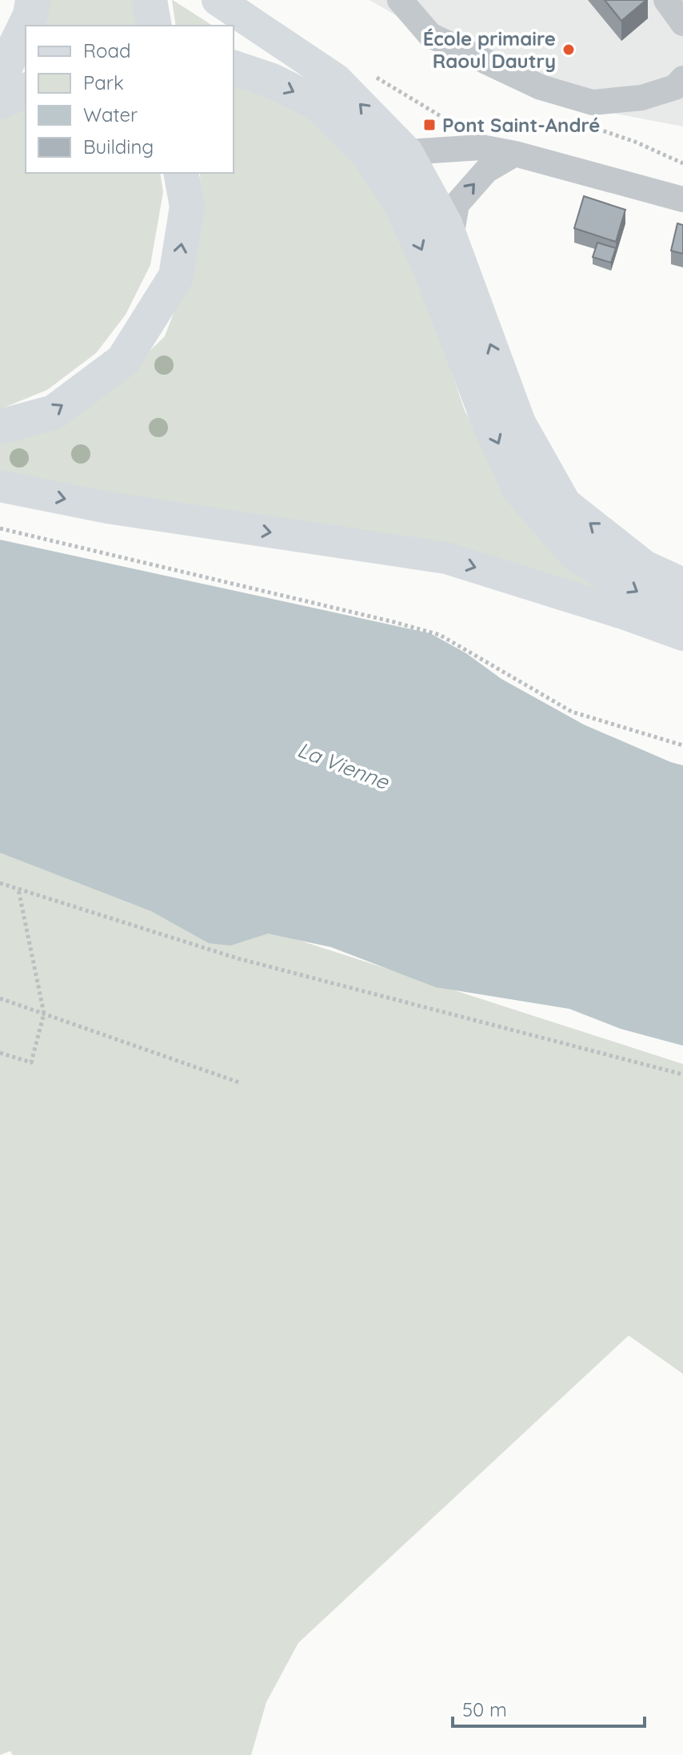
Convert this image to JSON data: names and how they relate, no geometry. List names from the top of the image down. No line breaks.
{"water":["La Vienne"],"places":{"other":["École primaire Raoul Dautry"],"transit":["Pont Saint-André"]},"legend":["Road","Park","Water","Building"],"scale_bar":"50 m"}
